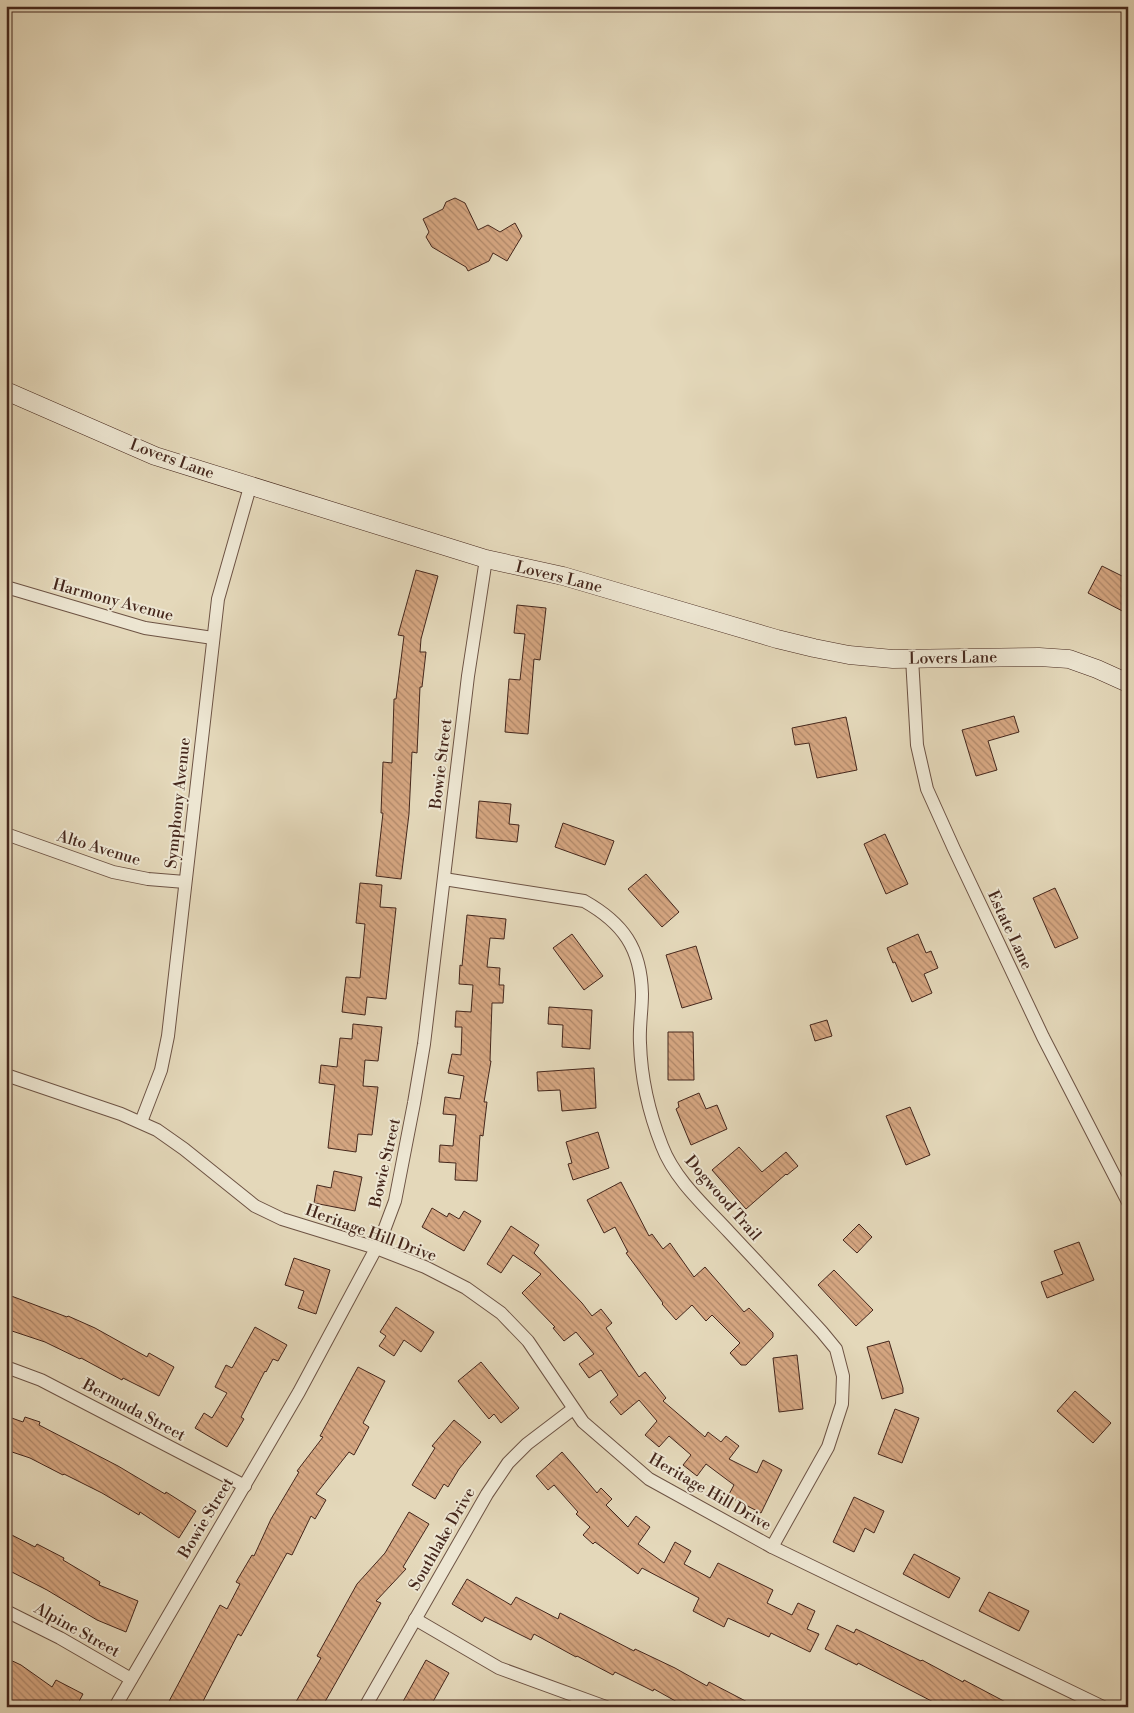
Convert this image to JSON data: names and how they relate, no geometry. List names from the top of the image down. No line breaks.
{"streets":{"street":["Lovers Lane","Harmony Avenue","Bowie Street","Symphony Avenue","Alto Avenue","Estate Lane","Dogwood Trail","Heritage Hill Drive","Bermuda Street","Southlake Drive","Alpine Street"]},"crossings":[["Lovers Lane","Bowie Street"],["Lovers Lane","Symphony Avenue"],["Lovers Lane","Estate Lane"],["Harmony Avenue","Symphony Avenue"],["Bowie Street","Dogwood Trail"],["Bowie Street","Heritage Hill Drive"],["Bowie Street","Bermuda Street"],["Bowie Street","Alpine Street"],["Symphony Avenue","Alto Avenue"],["Symphony Avenue","Heritage Hill Drive"],["Dogwood Trail","Heritage Hill Drive"],["Heritage Hill Drive","Southlake Drive"]]}
